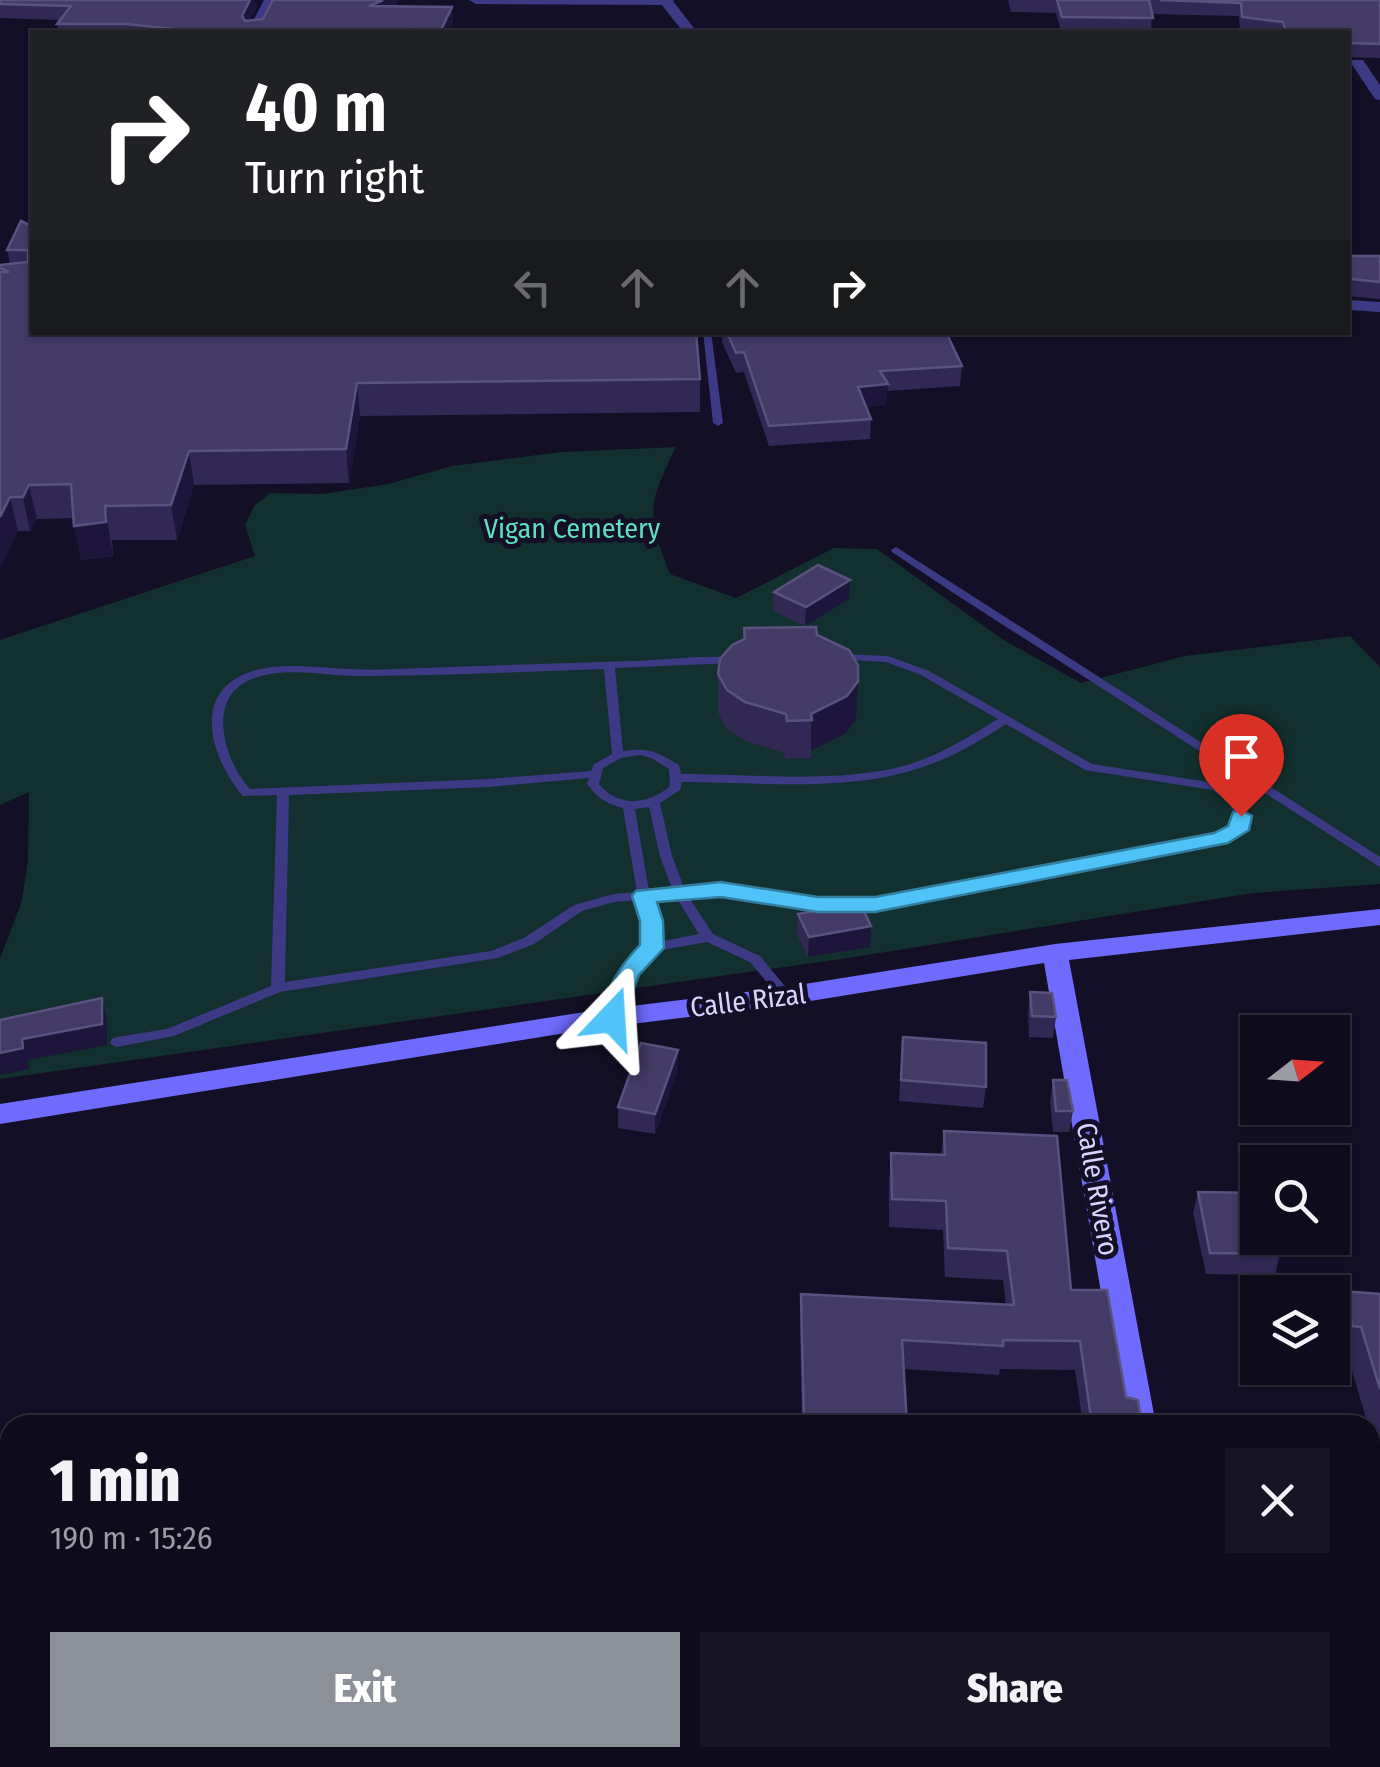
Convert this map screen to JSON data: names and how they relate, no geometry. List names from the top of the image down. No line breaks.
{"streets":{"main road":["Calle Rizal","Calle Rivero"]},"crossings":[["Calle Rizal","Calle Rivero"]],"parks":["Vigan Cemetery"],"north":"right","page":{"turn":["40 m","Turn right"],"heading":["1 min","190 m · 15:26"],"buttons":["Exit","Share"]}}
